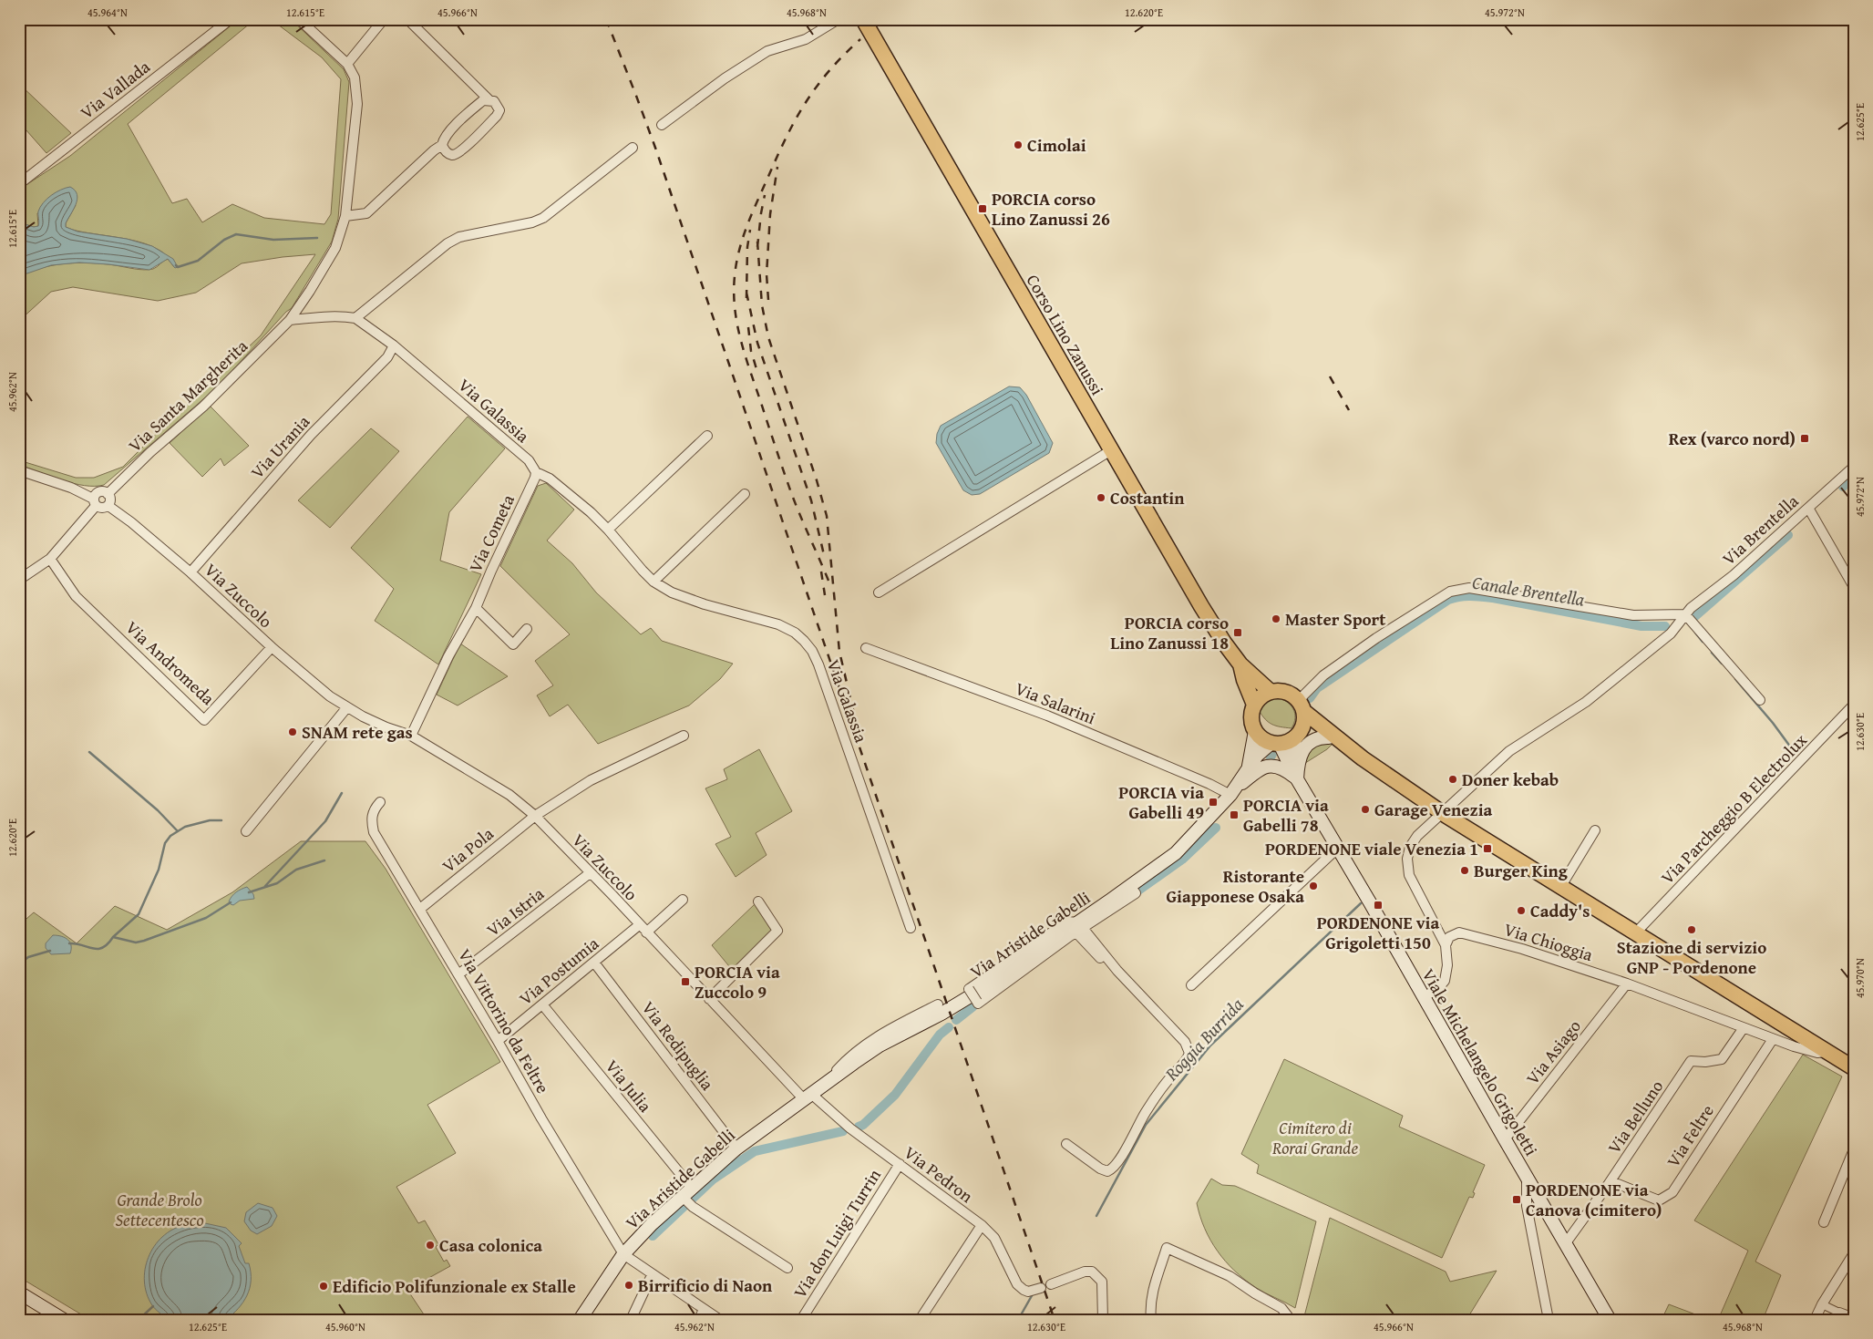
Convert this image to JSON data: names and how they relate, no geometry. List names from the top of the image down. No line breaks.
{"streets":{"main road":["Corso Lino Zanussi","Via Aristide Gabelli","Viale Michelangelo Grigoletti"],"street":["Via Vallada","Via Santa Margherita","Via Galassia","Via Urania","Via Brentella","Via Cometa","Via Zuccolo","Via Andromeda","Via Salarini","Via Parcheggio B Electrolux","Via Pola","Via Istria","Via Chioggia","Via Postumia","Via Vittorino da Feltre","Via Redipuglia","Via Asiago","Via Julia","Via Belluno","Via Feltre","Via Pedron","Via don Luigi Turrin"]},"crossings":[["Corso Lino Zanussi","Via Aristide Gabelli"],["Via Santa Margherita","Via Zuccolo"],["Via Galassia","Via Urania"],["Via Galassia","Via Cometa"],["Via Urania","Via Zuccolo"],["Via Cometa","Via Zuccolo"],["Via Zuccolo","Via Andromeda"],["Via Zuccolo","Via Pola"],["Via Zuccolo","Via Istria"],["Via Zuccolo","Via Aristide Gabelli"],["Via Zuccolo","Via Postumia"],["Via Zuccolo","Via Pedron"],["Via Salarini","Via Aristide Gabelli"],["Via Pola","Via Vittorino da Feltre"],["Via Istria","Via Vittorino da Feltre"],["Via Aristide Gabelli","Via Vittorino da Feltre"],["Via Aristide Gabelli","Via Redipuglia"],["Via Aristide Gabelli","Via Julia"],["Via Aristide Gabelli","Via Pedron"],["Via Chioggia","Via Asiago"],["Via Chioggia","Via Belluno"],["Via Chioggia","Via Feltre"],["Via Postumia","Via Vittorino da Feltre"],["Via Postumia","Via Redipuglia"],["Via Postumia","Via Julia"],["Via Asiago","Viale Michelangelo Grigoletti"],["Viale Michelangelo Grigoletti","Via Belluno"],["Via Belluno","Via Feltre"],["Via Pedron","Via don Luigi Turrin"]],"water":["Canale Brentella","Roggia Burrida"],"parks":["Cimitero di Rorai Grande","Grande Brolo Settecentesco"],"places":{"other":["Cimolai","Costantin","Master Sport","SNAM rete gas","Doner kebab","Garage Venezia","Burger King","Ristorante Giapponese Osaka","Caddy's","Stazione di servizio GNP - Pordenone","Casa colonica","Birrificio di Naon","Edificio Polifunzionale ex Stalle"],"transit":["PORCIA corso Lino Zanussi 26","Rex (varco nord)","PORCIA corso Lino Zanussi 18","PORCIA via Gabelli 49","PORCIA via Gabelli 78","PORDENONE viale Venezia 1","PORDENONE via Grigoletti 150","PORCIA via Zuccolo 9","PORDENONE via Canova (cimitero)"]},"coordinates":["45.964°N","12.615°E","45.966°N","45.968°N","12.620°E","45.972°N","12.625°E","45.962°N","12.630°E","45.970°N","45.960°N"]}
